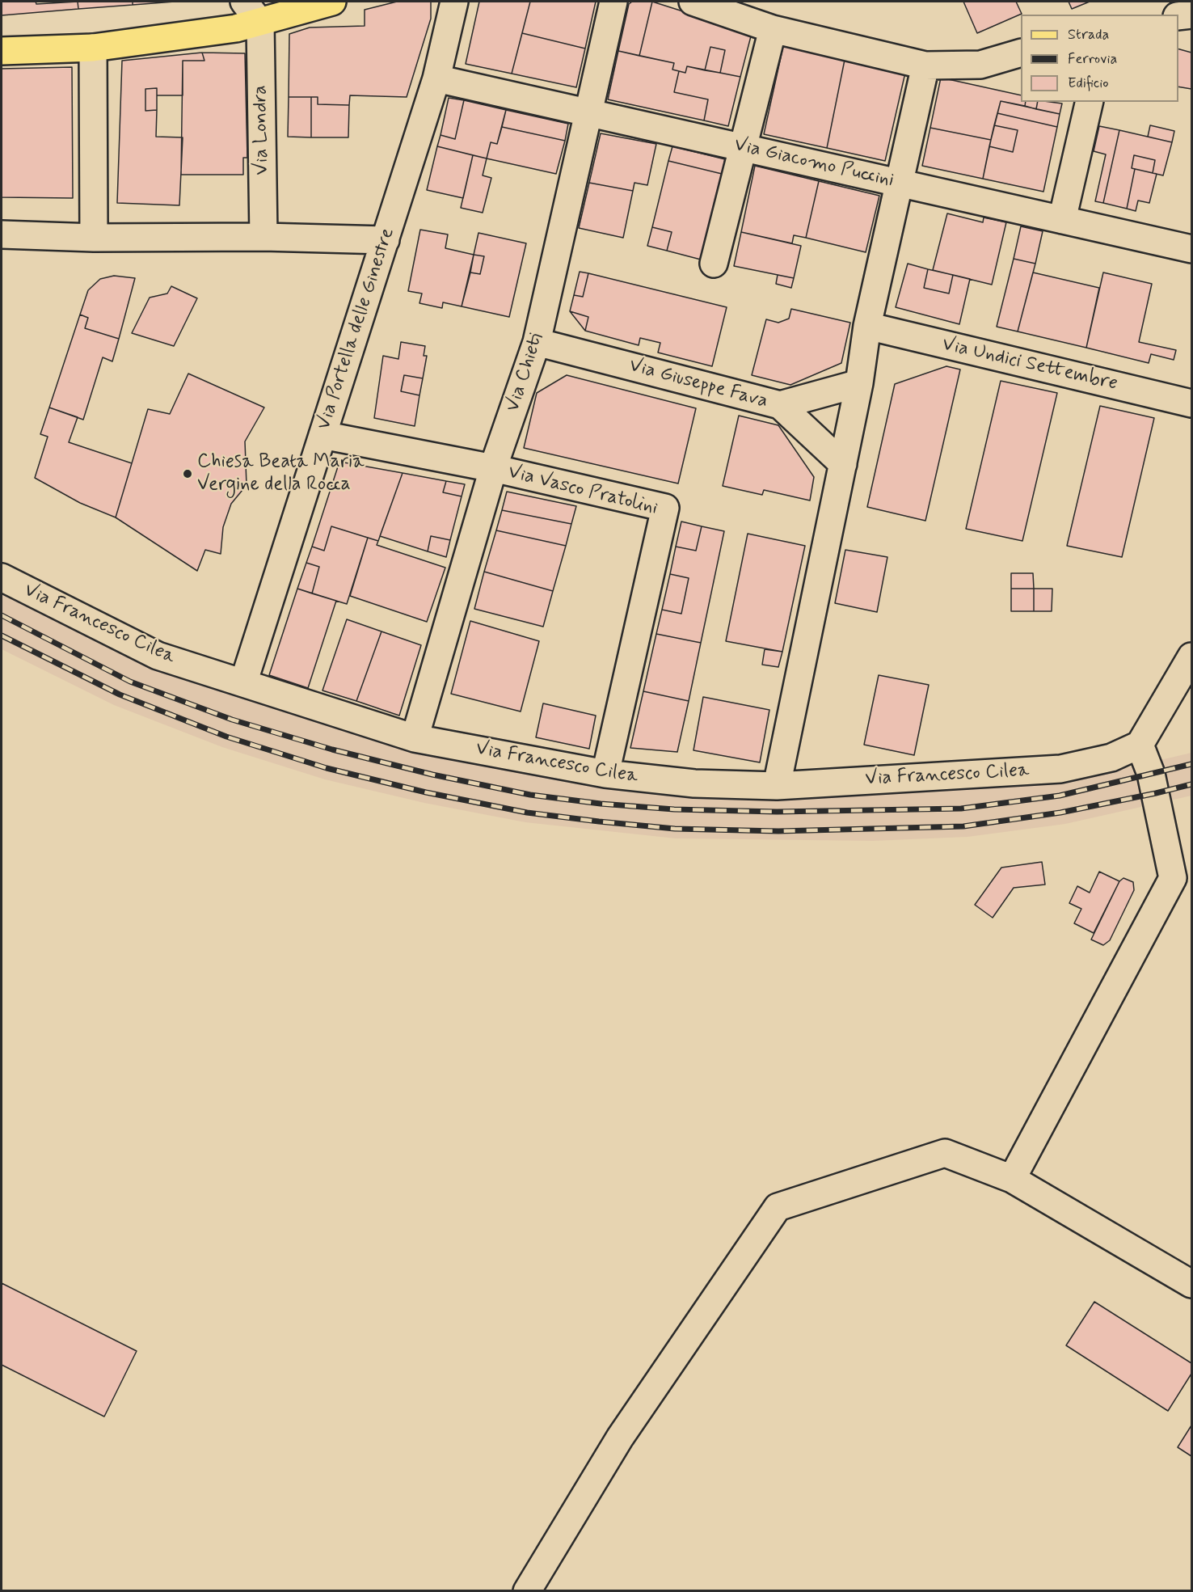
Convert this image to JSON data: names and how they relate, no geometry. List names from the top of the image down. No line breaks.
{"streets":{"street":["Via Londra","Via Giacomo Puccini","Via Portella delle Ginestre","Via Undici Settembre","Via Chieti","Via Giuseppe Fava","Via Vasco Pratolini","Via Francesco Cilea"]},"crossings":[["Via Giacomo Puccini","Via Portella delle Ginestre"],["Via Giacomo Puccini","Via Chieti"],["Via Portella delle Ginestre","Via Vasco Pratolini"],["Via Portella delle Ginestre","Via Francesco Cilea"],["Via Chieti","Via Giuseppe Fava"],["Via Chieti","Via Vasco Pratolini"],["Via Chieti","Via Francesco Cilea"],["Via Vasco Pratolini","Via Francesco Cilea"]],"places":["Chiesa Beata Maria Vergine della Rocca"],"legend":["Strada","Ferrovia","Edificio"]}
